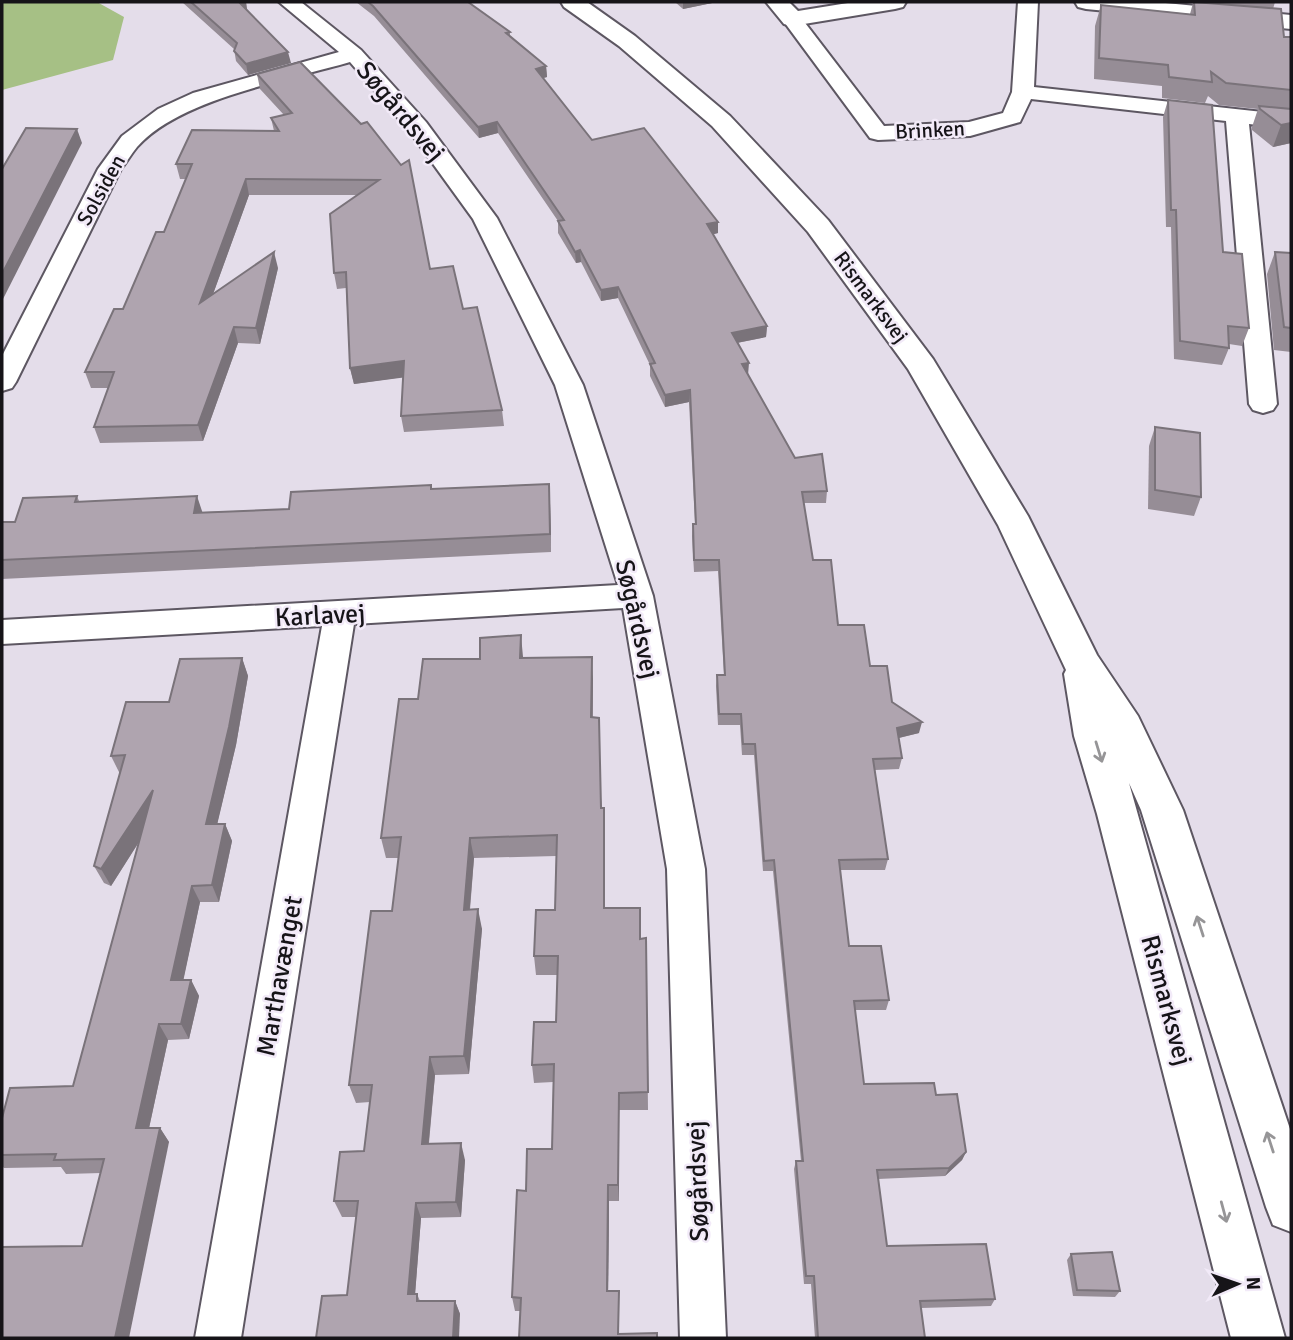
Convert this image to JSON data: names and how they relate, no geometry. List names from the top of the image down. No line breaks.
{"streets":{"main road":["Rismarksvej"],"street":["Søgårdsvej","Brinken","Solsiden","Karlavej","Marthavænget"]},"crossings":[["Søgårdsvej","Solsiden"],["Søgårdsvej","Karlavej"],["Karlavej","Marthavænget"]],"north":"right"}
